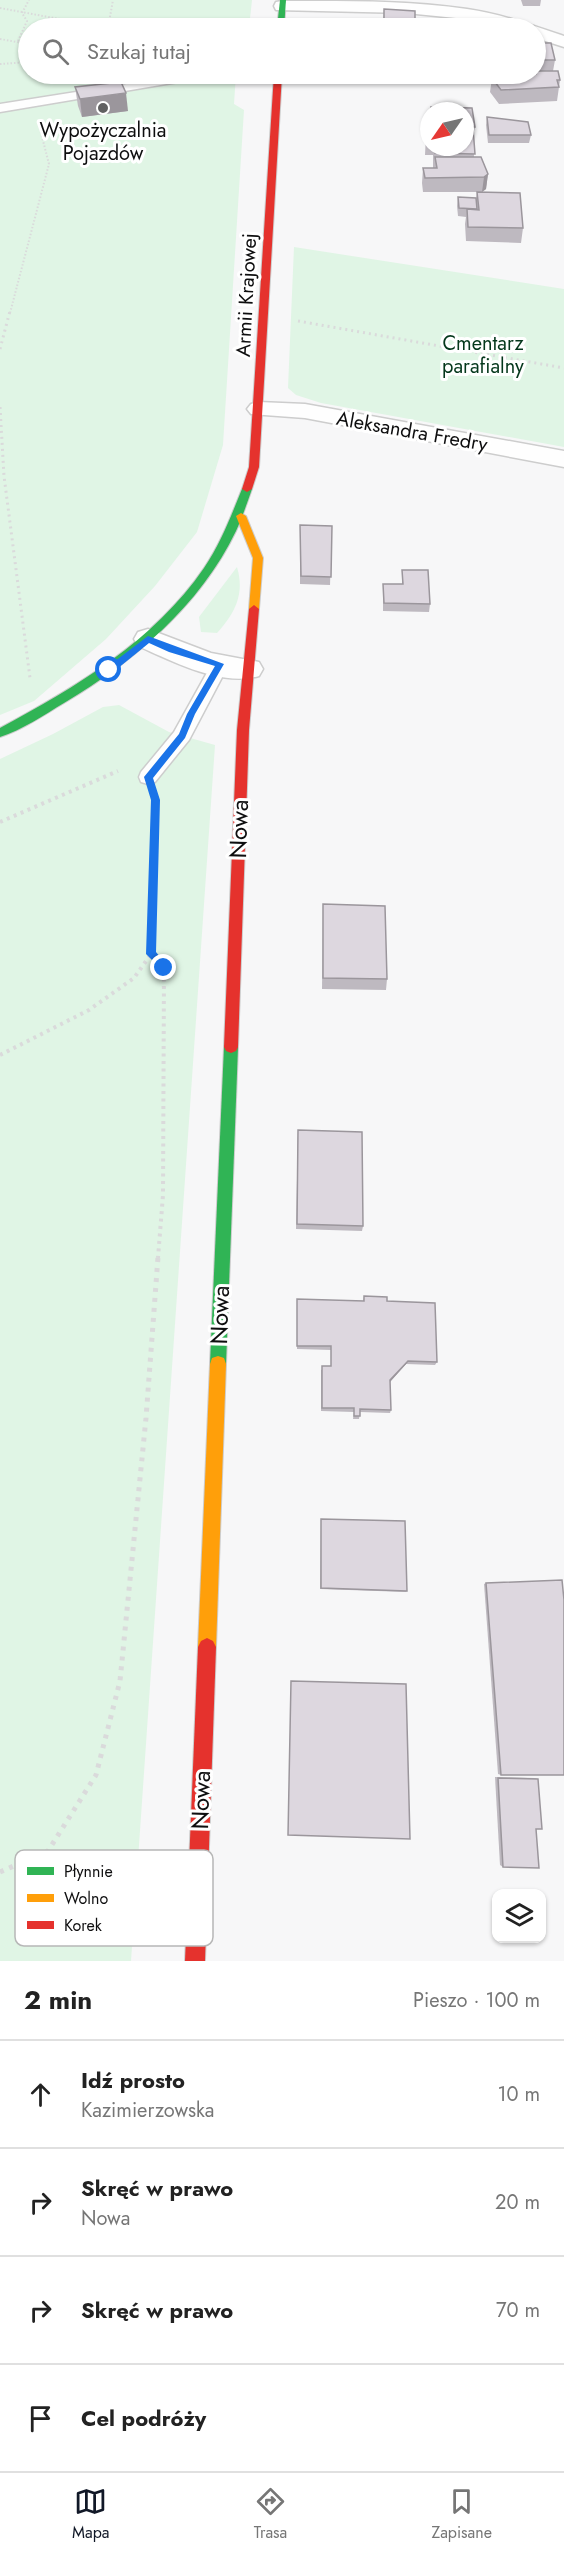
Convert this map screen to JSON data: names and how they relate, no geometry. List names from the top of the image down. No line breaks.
{"streets":{"street":["Armii Krajowej","Aleksandra Fredry","Nowa"]},"crossings":[["Armii Krajowej","Aleksandra Fredry"],["Armii Krajowej","Nowa"]],"parks":["Cmentarz parafialny"],"places":["Wypożyczalnia Pojazdów"],"legend":["Płynnie","Wolno","Korek"],"north":"bottom left","page":{"search":"Szukaj tutaj","heading":["2 min","Pieszo · 100 m"],"list":[["Idź prosto","Kazimierzowska","10 m"],["Skręć w prawo","Nowa","20 m"],["Skręć w prawo","70 m"],"Cel podróży"],"nav":["Mapa","Trasa","Zapisane"]}}
